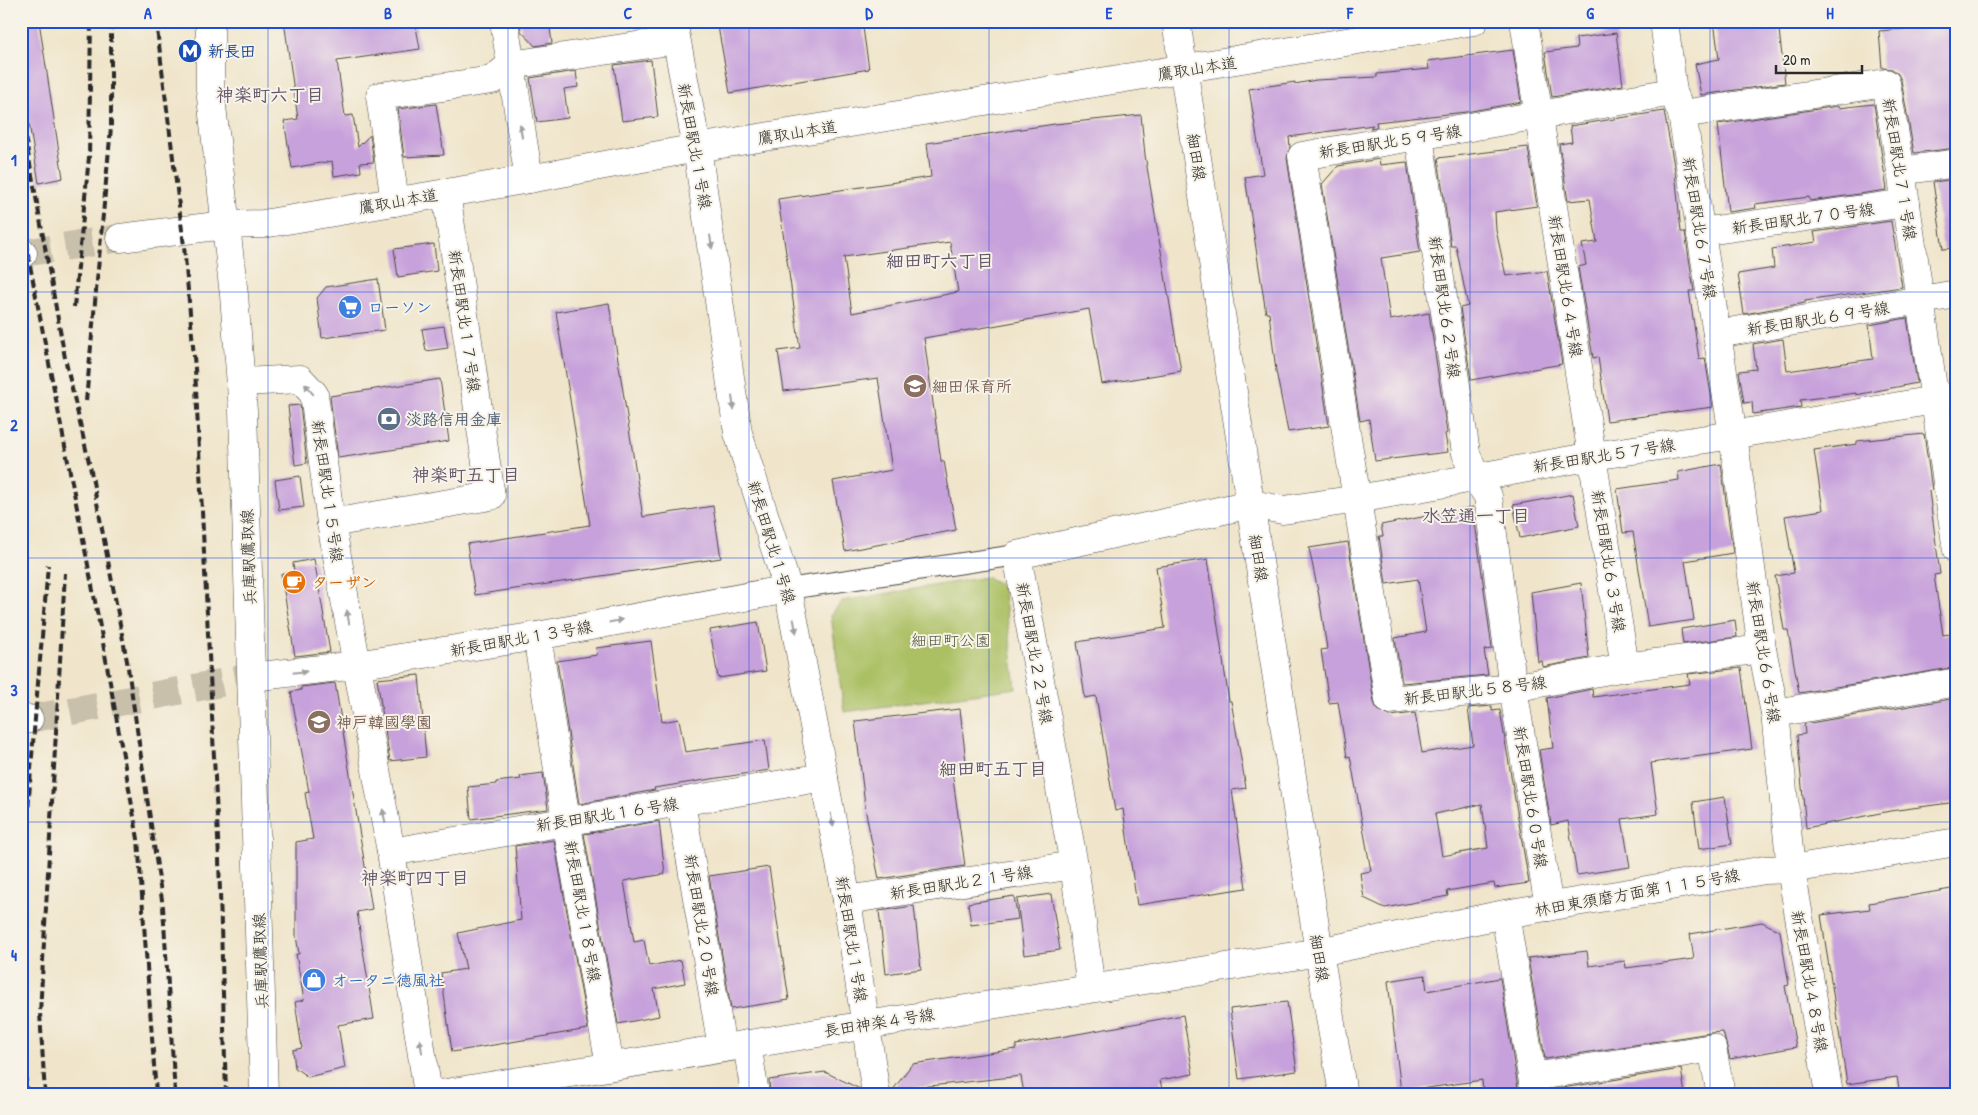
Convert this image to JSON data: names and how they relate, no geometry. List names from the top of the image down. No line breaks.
{"streets":{"street":["鷹取山本道","新長田駅北５９号線","新長田駅北１号線","細田線","新長田駅北７１号線","新長田駅北７０号線","新長田駅北６７号線","新長田駅北６４号線","新長田駅北６２号線","新長田駅北６９号線","新長田駅北１７号線","新長田駅北５７号線","新長田駅北１５号線","兵庫駅鷹取線","新長田駅北６３号線","新長田駅北１３号線","新長田駅北６６号線","新長田駅北２２号線","新長田駅北５８号線","新長田駅北６０号線","新長田駅北１６号線","新長田駅北２１号線","林田東須磨方面第１１５号線","新長田駅北１８号線","新長田駅北２０号線","新長田駅北４８号線","長田神楽４号線"]},"crossings":[["鷹取山本道","新長田駅北１号線"],["鷹取山本道","細田線"],["鷹取山本道","新長田駅北１７号線"],["鷹取山本道","兵庫駅鷹取線"],["新長田駅北５９号線","新長田駅北７１号線"],["新長田駅北５９号線","新長田駅北６７号線"],["新長田駅北５９号線","新長田駅北６４号線"],["新長田駅北５９号線","新長田駅北６２号線"],["新長田駅北５９号線","新長田駅北５７号線"],["新長田駅北５９号線","新長田駅北５８号線"],["新長田駅北１号線","新長田駅北１３号線"],["新長田駅北１号線","新長田駅北１６号線"],["新長田駅北１号線","新長田駅北２１号線"],["新長田駅北１号線","長田神楽４号線"],["細田線","新長田駅北５７号線"],["細田線","林田東須磨方面第１１５号線"],["細田線","長田神楽４号線"],["新長田駅北７１号線","新長田駅北７０号線"],["新長田駅北７１号線","新長田駅北６７号線"],["新長田駅北７１号線","新長田駅北６９号線"],["新長田駅北７１号線","新長田駅北５７号線"],["新長田駅北７０号線","新長田駅北６７号線"],["新長田駅北６７号線","新長田駅北６９号線"],["新長田駅北６７号線","新長田駅北５７号線"],["新長田駅北６７号線","新長田駅北６６号線"],["新長田駅北６４号線","新長田駅北５７号線"],["新長田駅北６４号線","新長田駅北６３号線"],["新長田駅北６２号線","新長田駅北５７号線"],["新長田駅北６２号線","新長田駅北５８号線"],["新長田駅北６２号線","新長田駅北６０号線"],["新長田駅北１７号線","新長田駅北１５号線"],["新長田駅北５７号線","新長田駅北６３号線"],["新長田駅北５７号線","新長田駅北６６号線"],["新長田駅北５７号線","新長田駅北５８号線"],["新長田駅北１５号線","兵庫駅鷹取線"],["新長田駅北１５号線","新長田駅北１３号線"],["新長田駅北１５号線","新長田駅北１６号線"],["兵庫駅鷹取線","新長田駅北１３号線"],["新長田駅北６３号線","新長田駅北５８号線"],["新長田駅北１３号線","新長田駅北１８号線"],["新長田駅北６６号線","新長田駅北５８号線"],["新長田駅北６６号線","林田東須磨方面第１１５号線"],["新長田駅北６６号線","新長田駅北４８号線"],["新長田駅北２２号線","新長田駅北２１号線"],["新長田駅北２２号線","長田神楽４号線"],["新長田駅北５８号線","新長田駅北６０号線"],["新長田駅北６０号線","林田東須磨方面第１１５号線"],["新長田駅北１６号線","新長田駅北１８号線"],["新長田駅北１６号線","新長田駅北２０号線"],["林田東須磨方面第１１５号線","新長田駅北４８号線"],["林田東須磨方面第１１５号線","長田神楽４号線"],["新長田駅北１８号線","長田神楽４号線"],["新長田駅北２０号線","長田神楽４号線"]],"one_way":["新長田駅北１号線","新長田駅北１５号線","新長田駅北１３号線"],"districts":["神楽町六丁目","細田町六丁目","神楽町五丁目","水笠通一丁目","細田町五丁目","神楽町四丁目"],"parks":["細田町公園"],"places":{"metro station":["新長田"],"supermarket":["ローソン"],"school or university":["細田保育所","神戸韓國學園"],"bank":["淡路信用金庫"],"cafe":["ターザン"],"shop":["オータニ徳風社"]},"scale_bar":"20 m","grid":{"columns":["A","B","C","D","E","F","G","H"],"rows":["1","2","3","4"]}}
